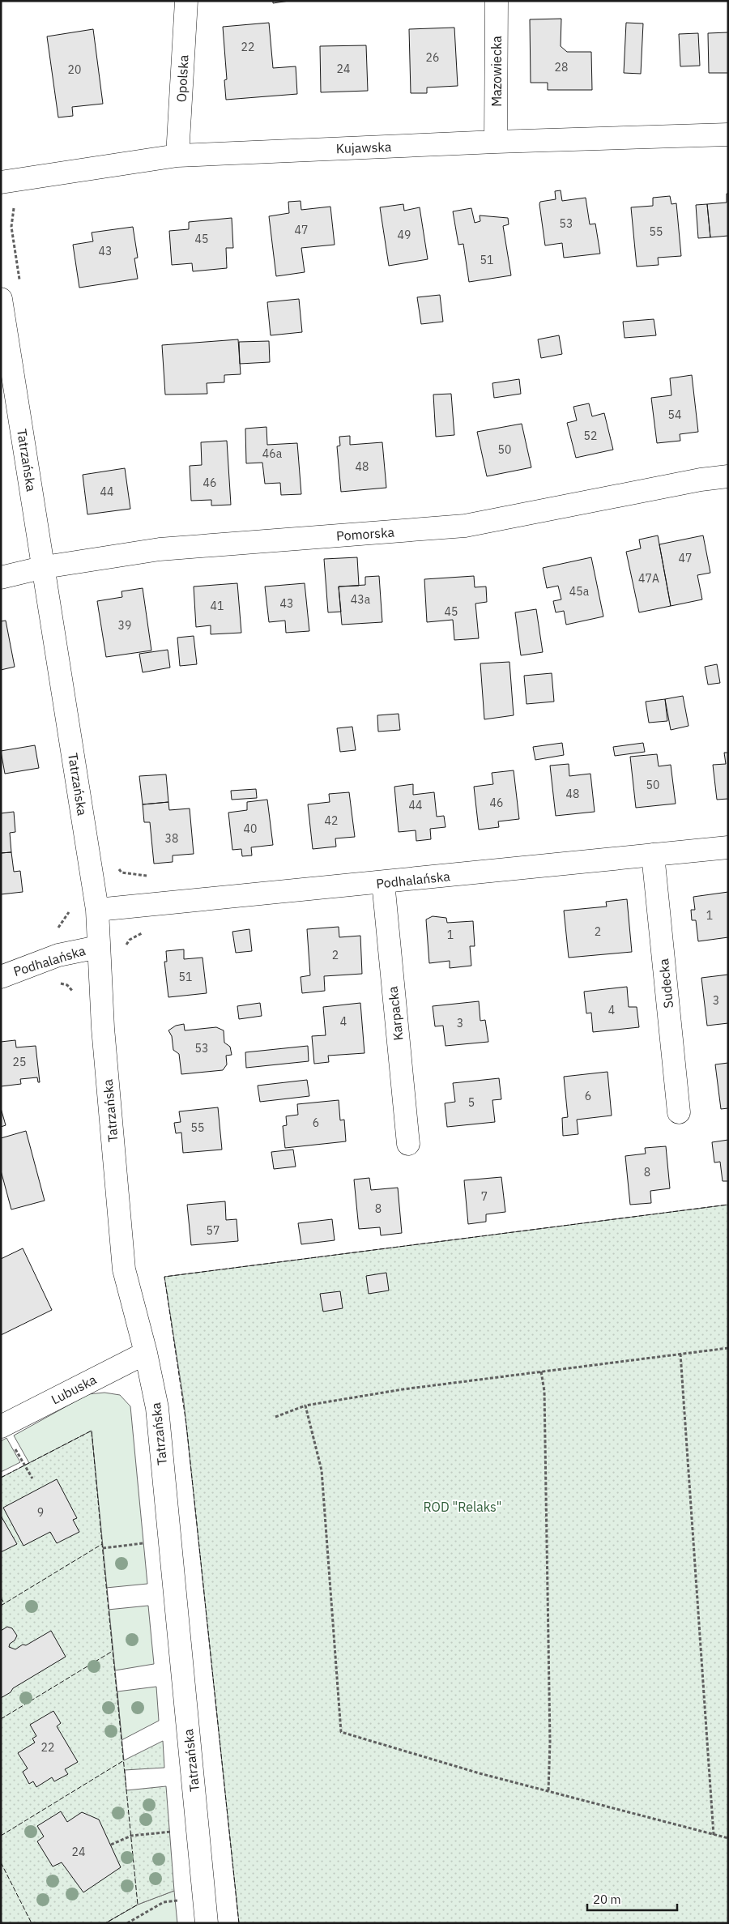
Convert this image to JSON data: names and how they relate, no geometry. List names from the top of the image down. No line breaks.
{"streets":{"street":["Mazowiecka","Opolska","Kujawska","Tatrzańska","Pomorska","Podhalańska","Sudecka","Karpacka","Lubuska"]},"crossings":[["Mazowiecka","Kujawska"],["Opolska","Kujawska"],["Tatrzańska","Pomorska"],["Tatrzańska","Podhalańska"],["Tatrzańska","Lubuska"],["Podhalańska","Sudecka"],["Podhalańska","Karpacka"]],"parks":["ROD \"Relaks\""],"house_numbers":["22","26","28","24","20","53","47","55","49","45","43","51","54","52","50","46a","48","46","44","47","47A","45a","43a","43","41","45","39","50","48","46","44","42","40","38","1","2","1","2","51","3","4","4","3","53","25","6","5","6","55","8","7","8","57","9","22","24"],"scale_bar":"20 m"}
